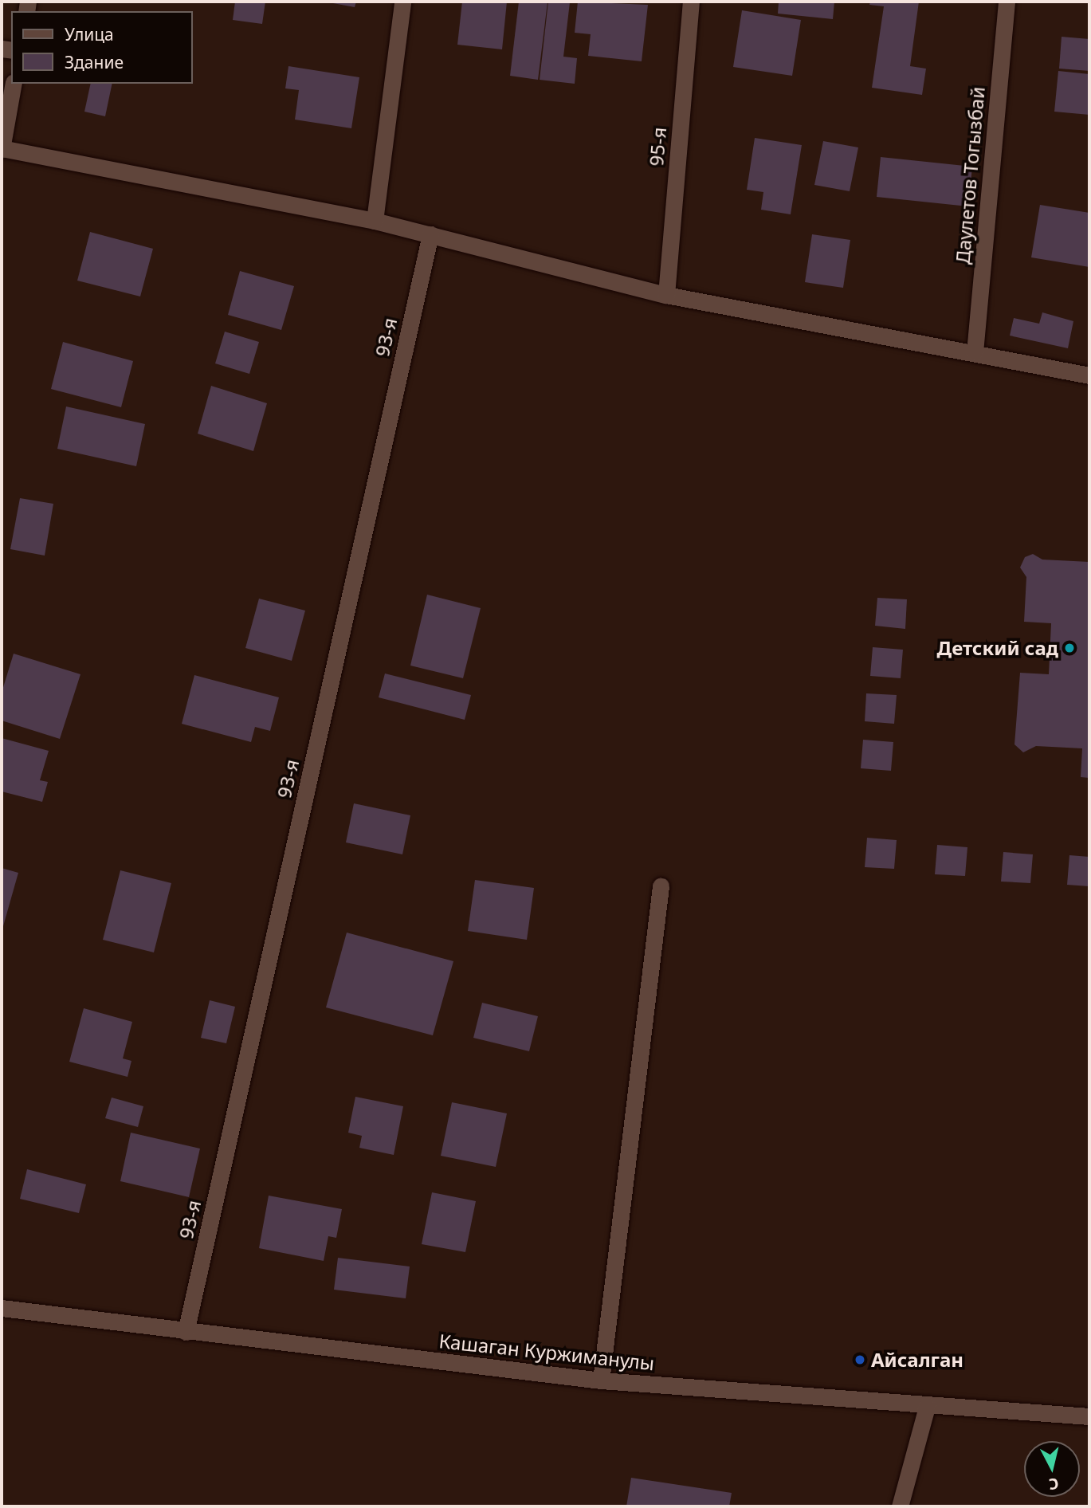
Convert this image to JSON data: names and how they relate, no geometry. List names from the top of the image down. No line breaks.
{"streets":{"street":["95-я","Даулетов Тогызбай","93-я","Кашаган Куржиманулы"]},"crossings":[["93-я","Кашаган Куржиманулы"]],"places":["Детский сад","Айсалган"],"legend":["Улица","Здание"],"north":"bottom"}
